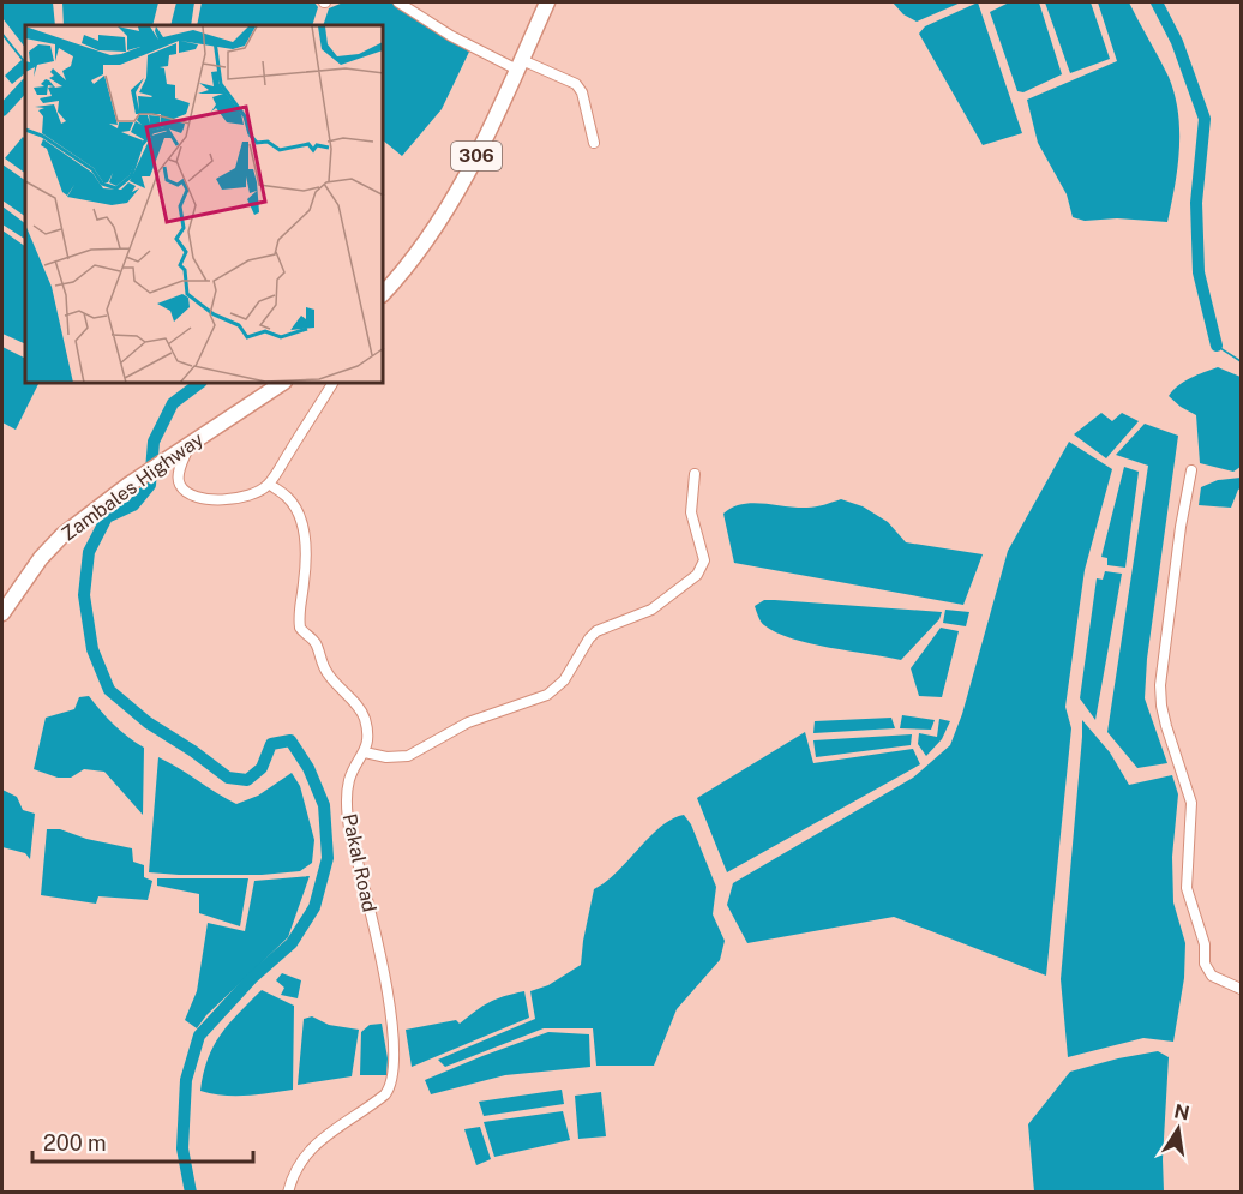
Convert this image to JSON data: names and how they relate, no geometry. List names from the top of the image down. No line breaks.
{"streets":{"main road":["306","Zambales Highway"],"street":["Pakal Road"]},"scale_bar":"200 m","north":"top"}
